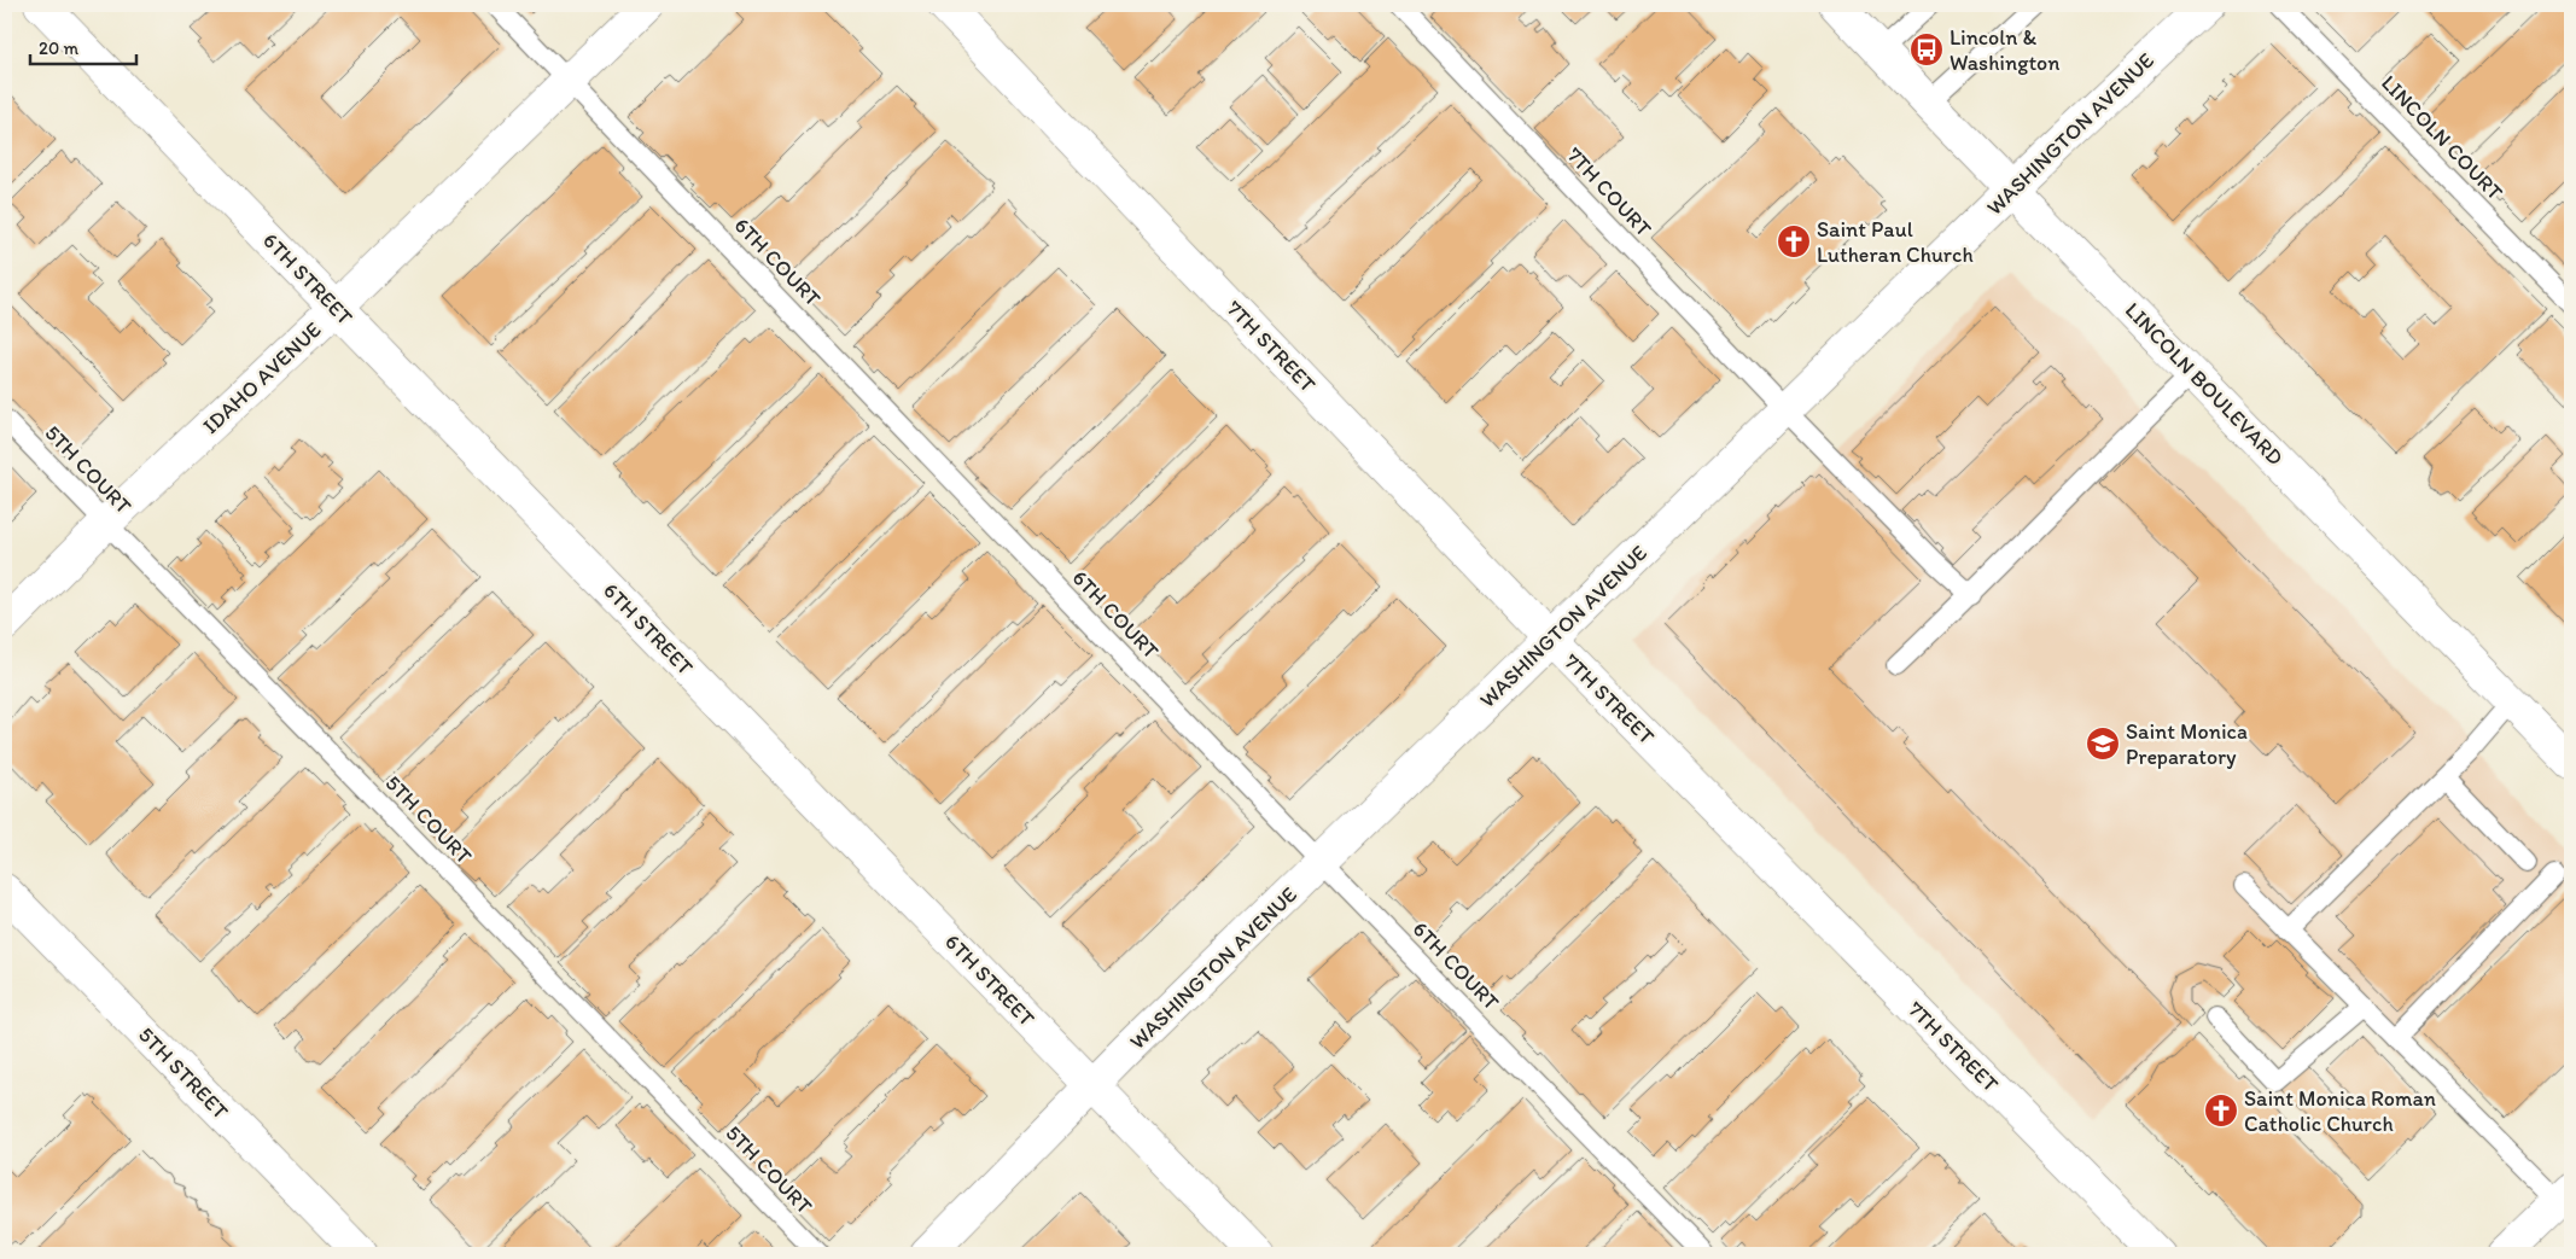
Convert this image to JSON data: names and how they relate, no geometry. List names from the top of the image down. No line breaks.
{"streets":{"street":["WASHINGTON AVENUE","6TH STREET","7TH STREET","IDAHO AVENUE","LINCOLN BOULEVARD","5TH STREET"],"lane":["LINCOLN COURT","7TH COURT","6TH COURT","5TH COURT"]},"crossings":[["WASHINGTON AVENUE","7TH COURT"],["WASHINGTON AVENUE","6TH COURT"],["WASHINGTON AVENUE","6TH STREET"],["WASHINGTON AVENUE","7TH STREET"],["WASHINGTON AVENUE","LINCOLN BOULEVARD"],["6TH COURT","IDAHO AVENUE"],["6TH STREET","IDAHO AVENUE"],["IDAHO AVENUE","5TH COURT"]],"places":{"bus stop":["Lincoln & Washington"],"church":["Saint Paul Lutheran Church","Saint Monica Roman Catholic Church"],"school or university":["Saint Monica Preparatory"]},"scale_bar":"20 m"}
